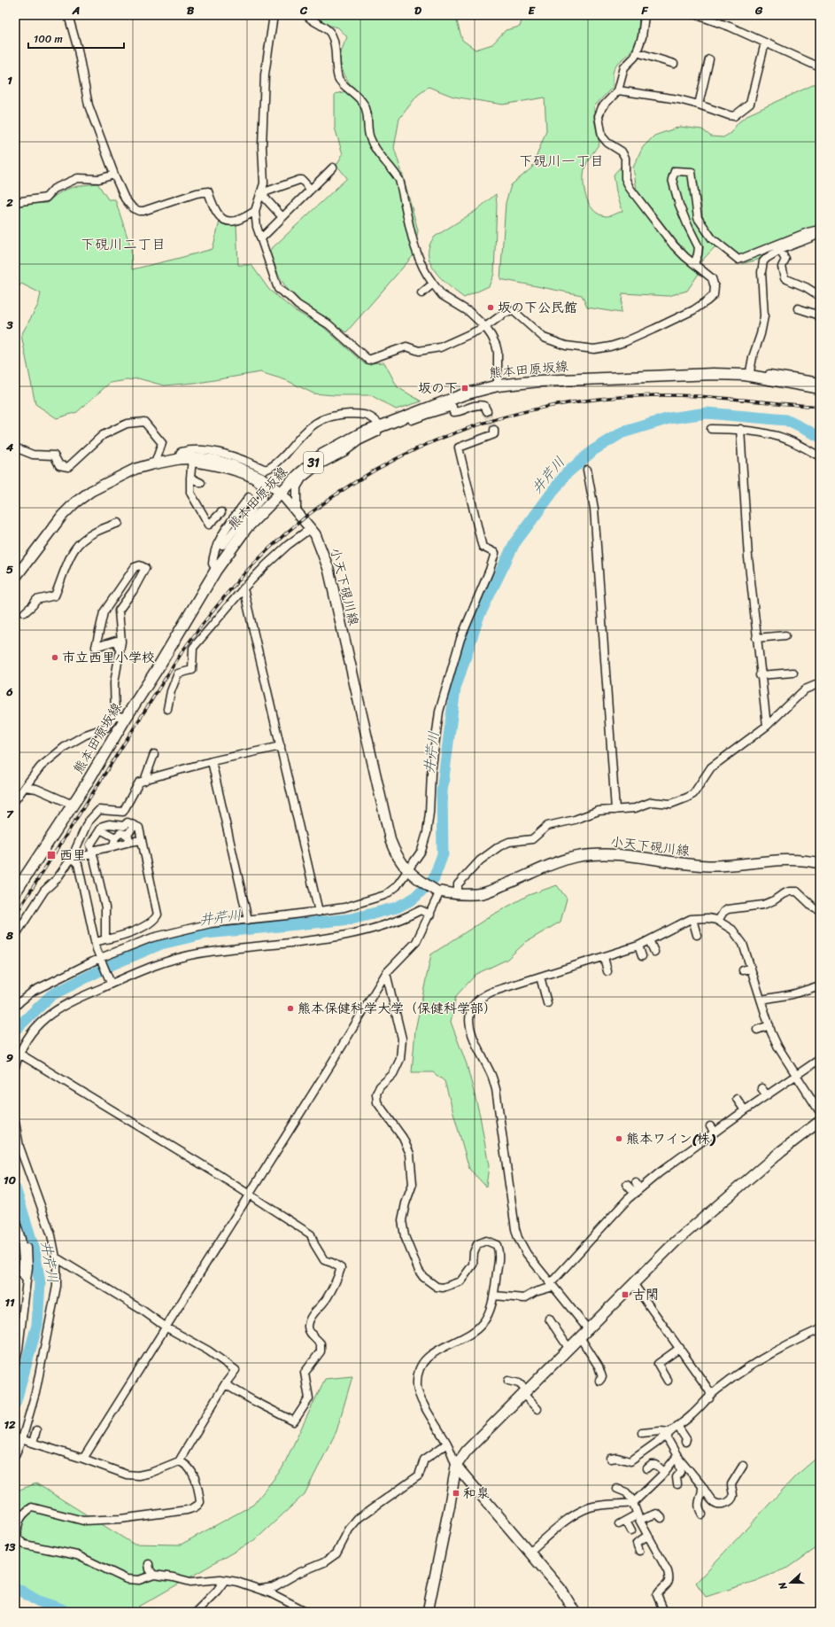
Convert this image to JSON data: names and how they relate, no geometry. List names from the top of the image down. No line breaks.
{"streets":{"main road":["熊本田原坂線","31","小天下硯川線"]},"crossings":[["熊本田原坂線","小天下硯川線"]],"districts":["下硯川一丁目","下硯川二丁目"],"water":["井芹川"],"places":{"other":["坂の下公民館","市立西里小学校","熊本保健科学大学（保健科学部）","熊本ワイン(株)"],"transit":["坂の下","西里","古閑","和泉"]},"scale_bar":"100 m","north":"left","grid":{"columns":["A","B","C","D","E","F","G"],"rows":["1","2","3","4","5","6","7","8","9","10","11","12","13"]}}
